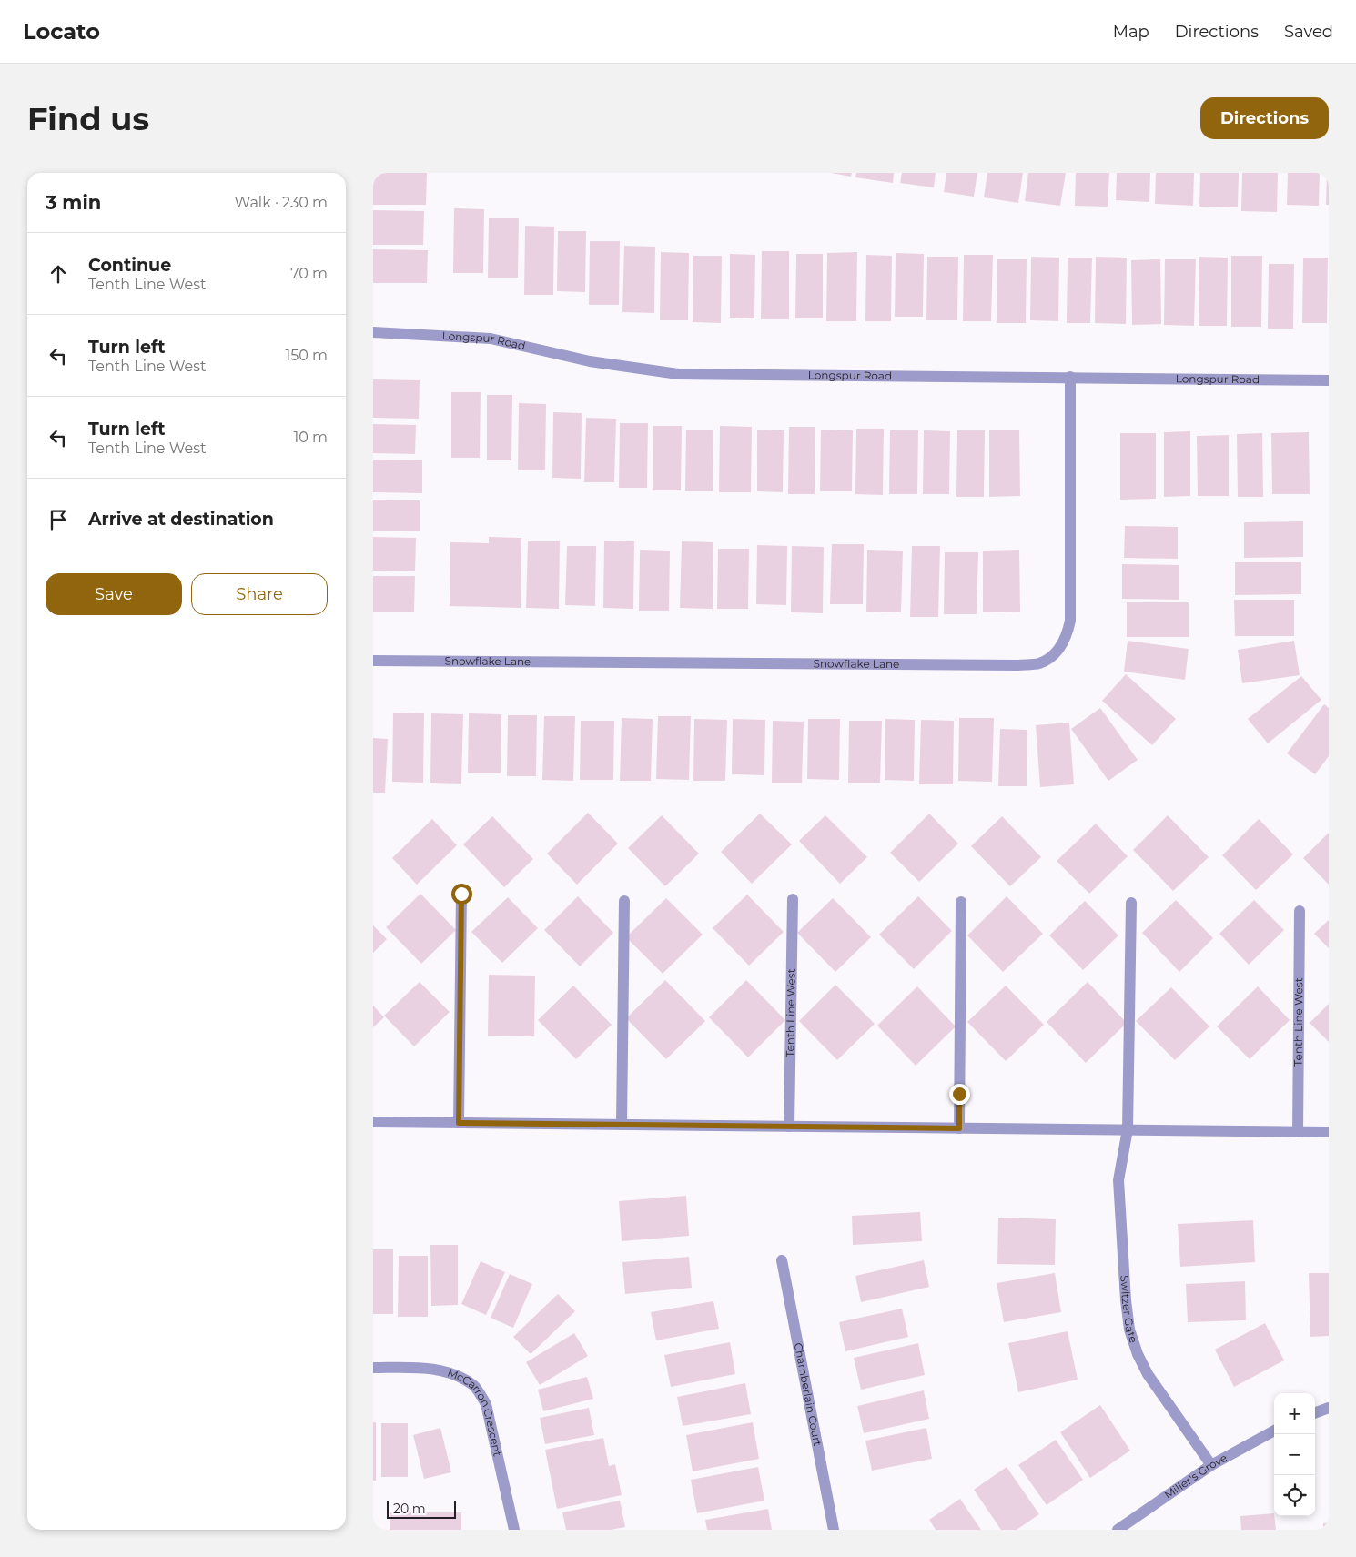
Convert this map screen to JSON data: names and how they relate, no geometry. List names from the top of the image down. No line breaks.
{"streets":{"street":["Longspur Road","Snowflake Lane","Tenth Line West","Switzer Gate","Chamberlain Court","McCarron Crescent","Miller's Grove"]},"crossings":[["Longspur Road","Snowflake Lane"],["Switzer Gate","Miller's Grove"]],"scale_bar":"20 m","page":{"header":"Locato","nav":["Map","Directions","Saved"],"buttons":["Directions",["Save","Share"]],"title":"Find us","heading":["3 min","Walk · 230 m"],"list":[["Continue","Tenth Line West","70 m"],["Turn left","Tenth Line West","150 m"],["Turn left","Tenth Line West","10 m"],"Arrive at destination"],"map_buttons":["+","−"],"scale":"20 m"}}
